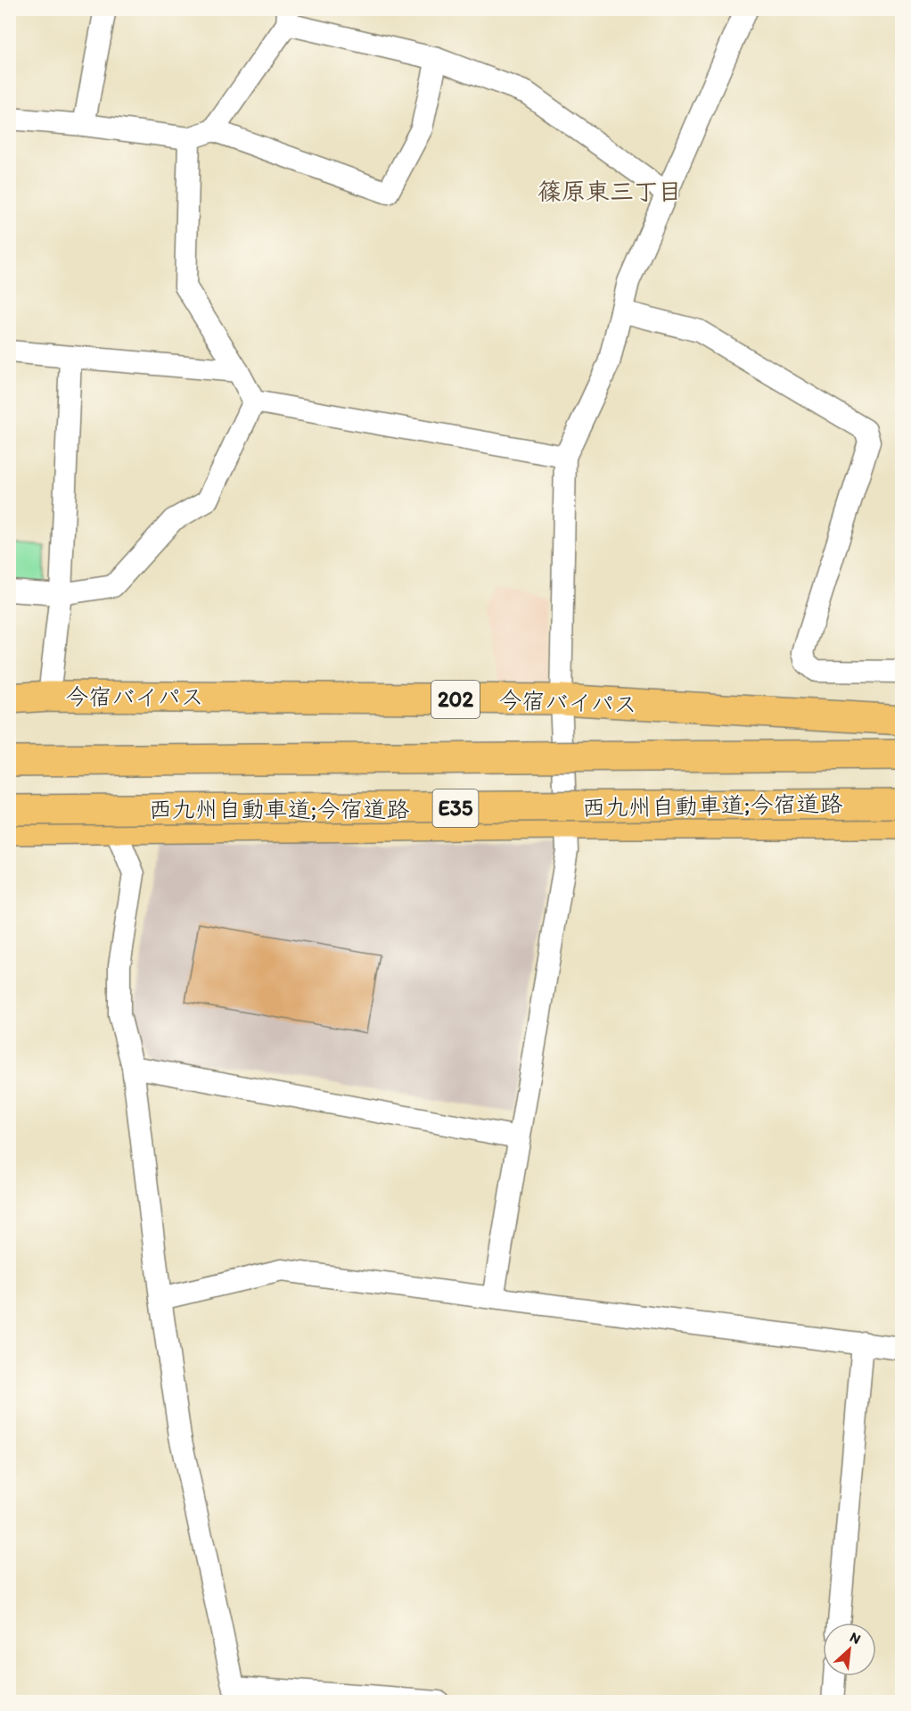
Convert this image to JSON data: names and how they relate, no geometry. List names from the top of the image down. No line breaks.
{"streets":{"highway":["今宿バイパス","202","西九州自動車道;今宿道路","E35"]},"districts":["篠原東三丁目"],"north":"top right"}
